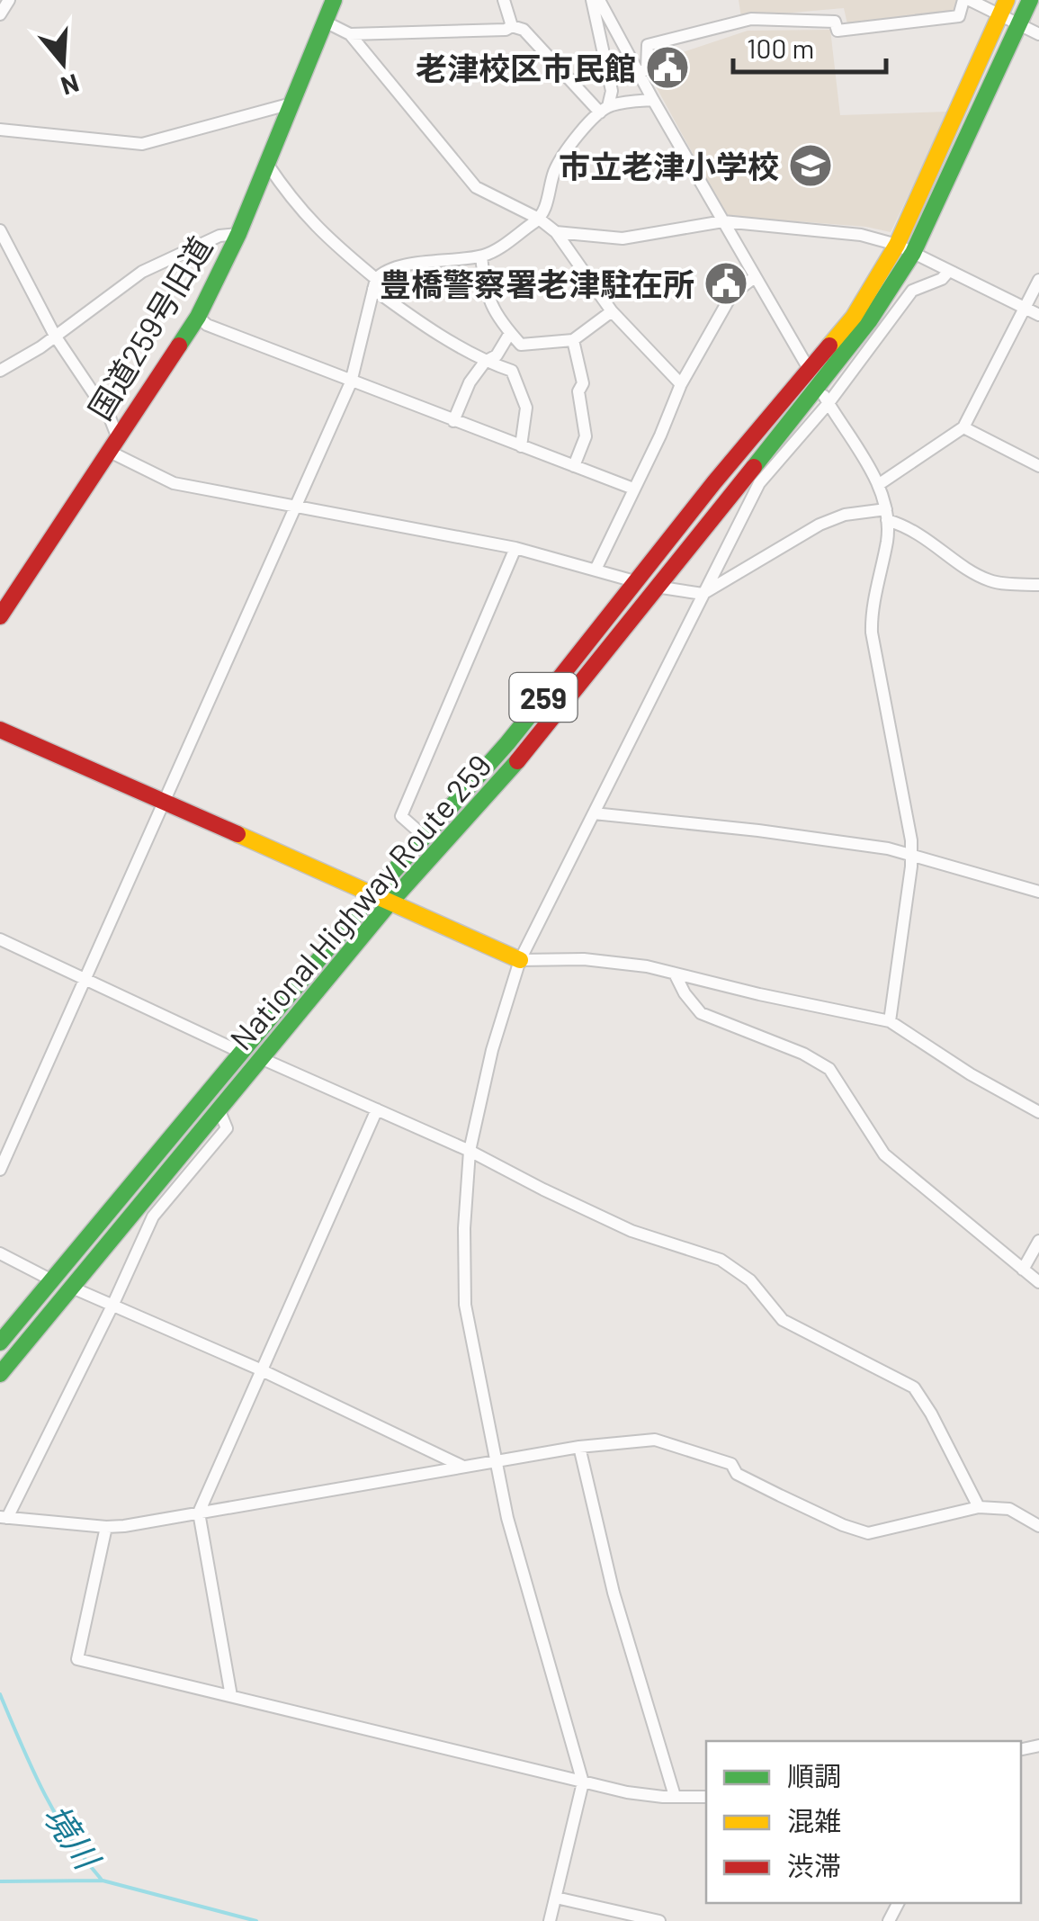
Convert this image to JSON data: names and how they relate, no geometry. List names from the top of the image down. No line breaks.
{"streets":{"main road":["国道259号旧道","259","National Highway Route 259"]},"water":["境川"],"places":{"public building":["老津校区市民館","豊橋警察署老津駐在所"],"school or university":["市立老津小学校"]},"legend":["順調","混雑","渋滞"],"scale_bar":"100 m","north":"bottom"}
